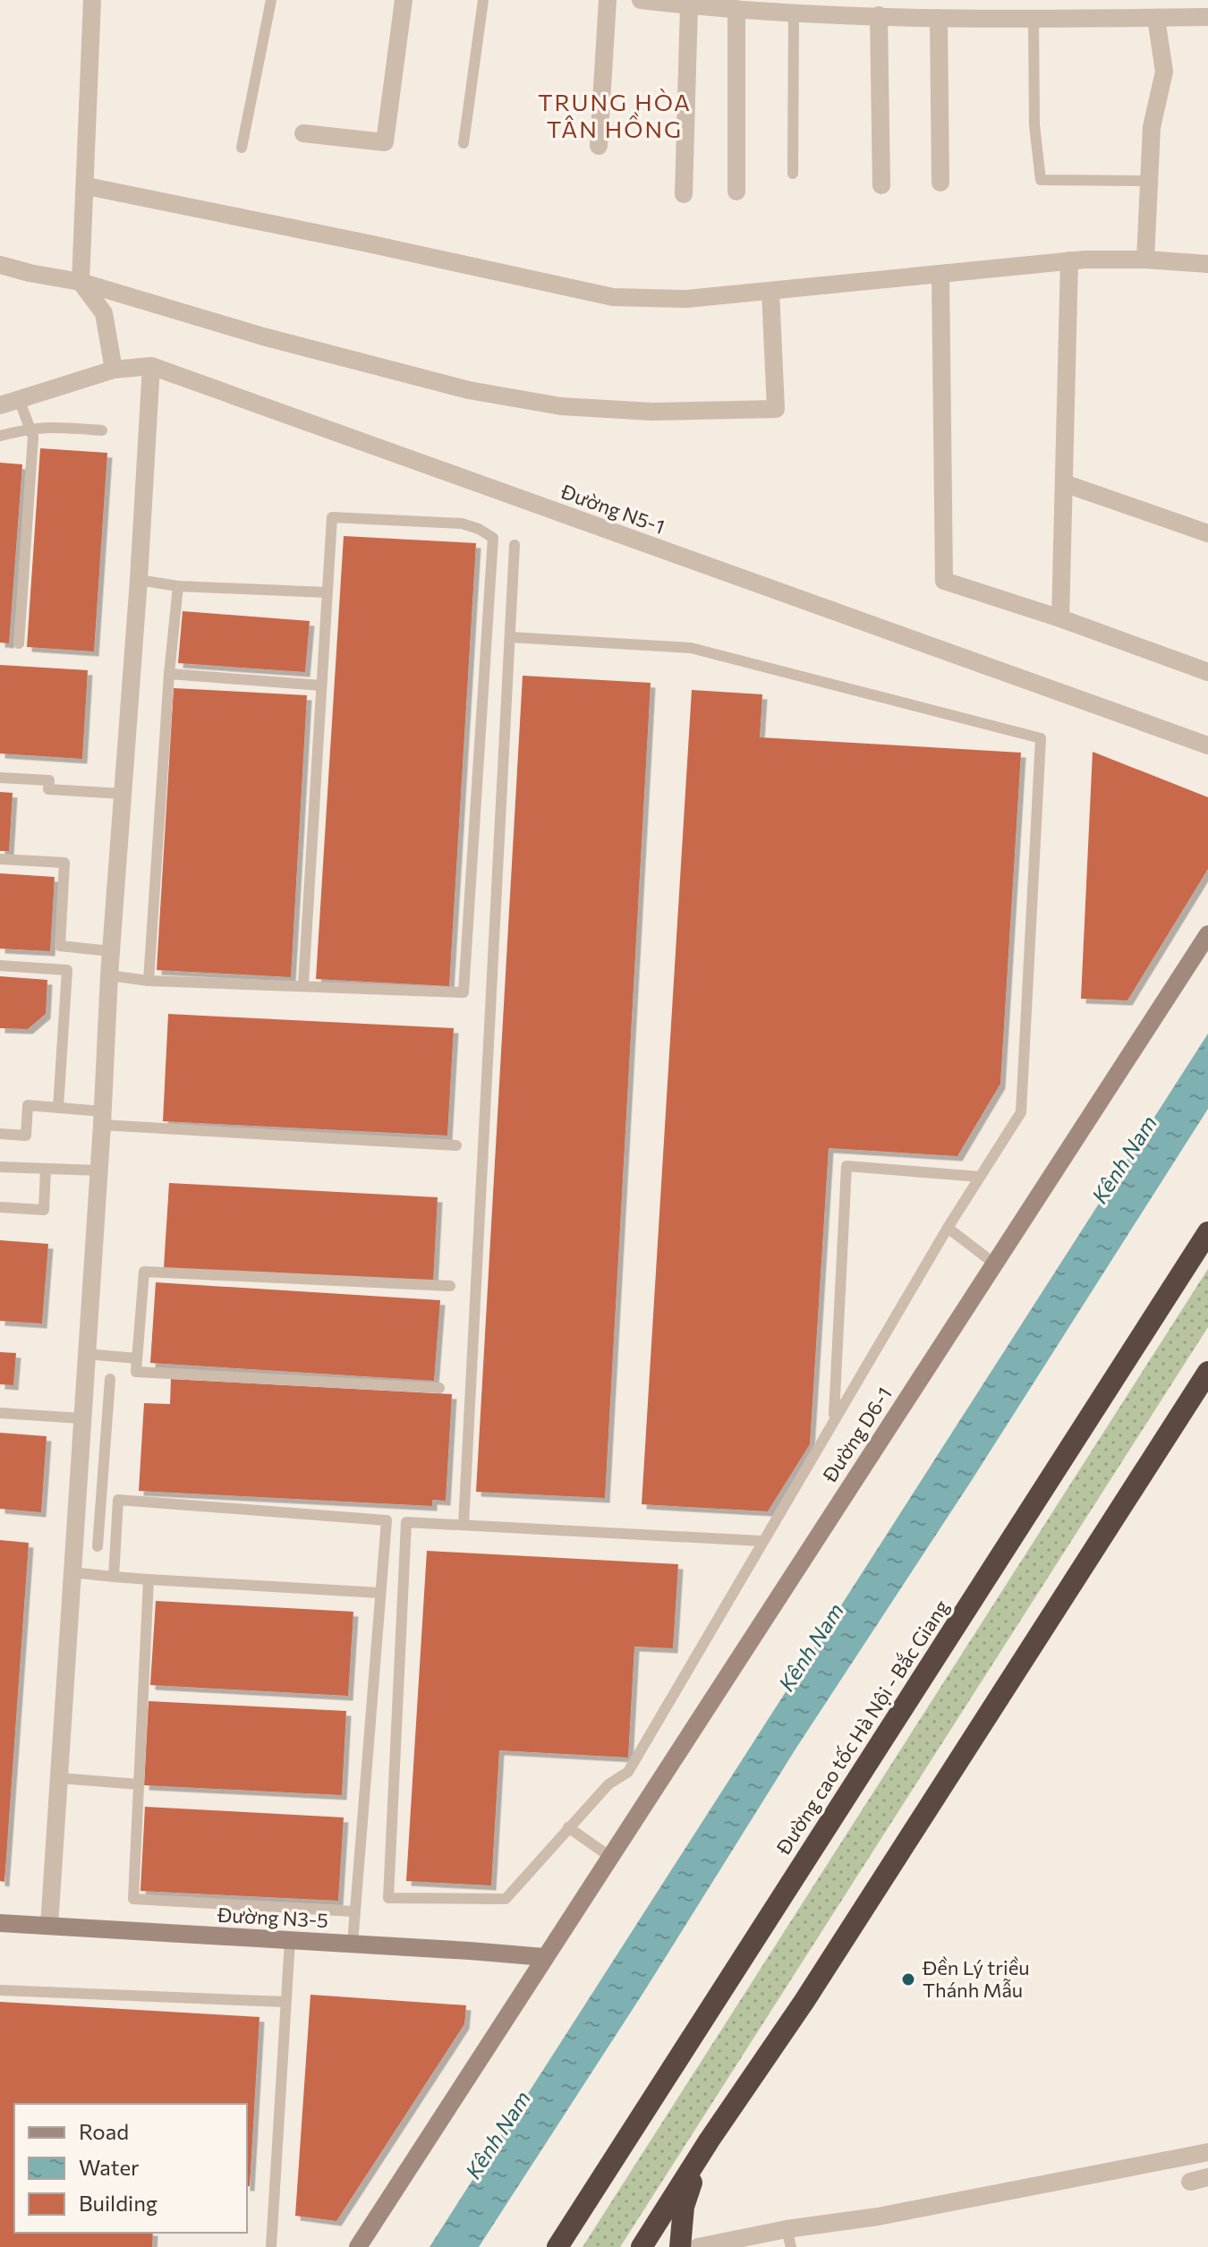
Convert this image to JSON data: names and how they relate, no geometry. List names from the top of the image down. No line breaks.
{"streets":{"highway":["Đường cao tốc Hà Nội - Bắc Giang"],"street":["Đường N5-1","Đường D6-1","Đường N3-5"]},"crossings":[["Đường D6-1","Đường N3-5"]],"districts":["TRUNG HÒA TÂN HỒNG"],"water":["Kênh Nam"],"places":["Đền Lý triều Thánh Mẫu"],"legend":["Road","Water","Building"]}
